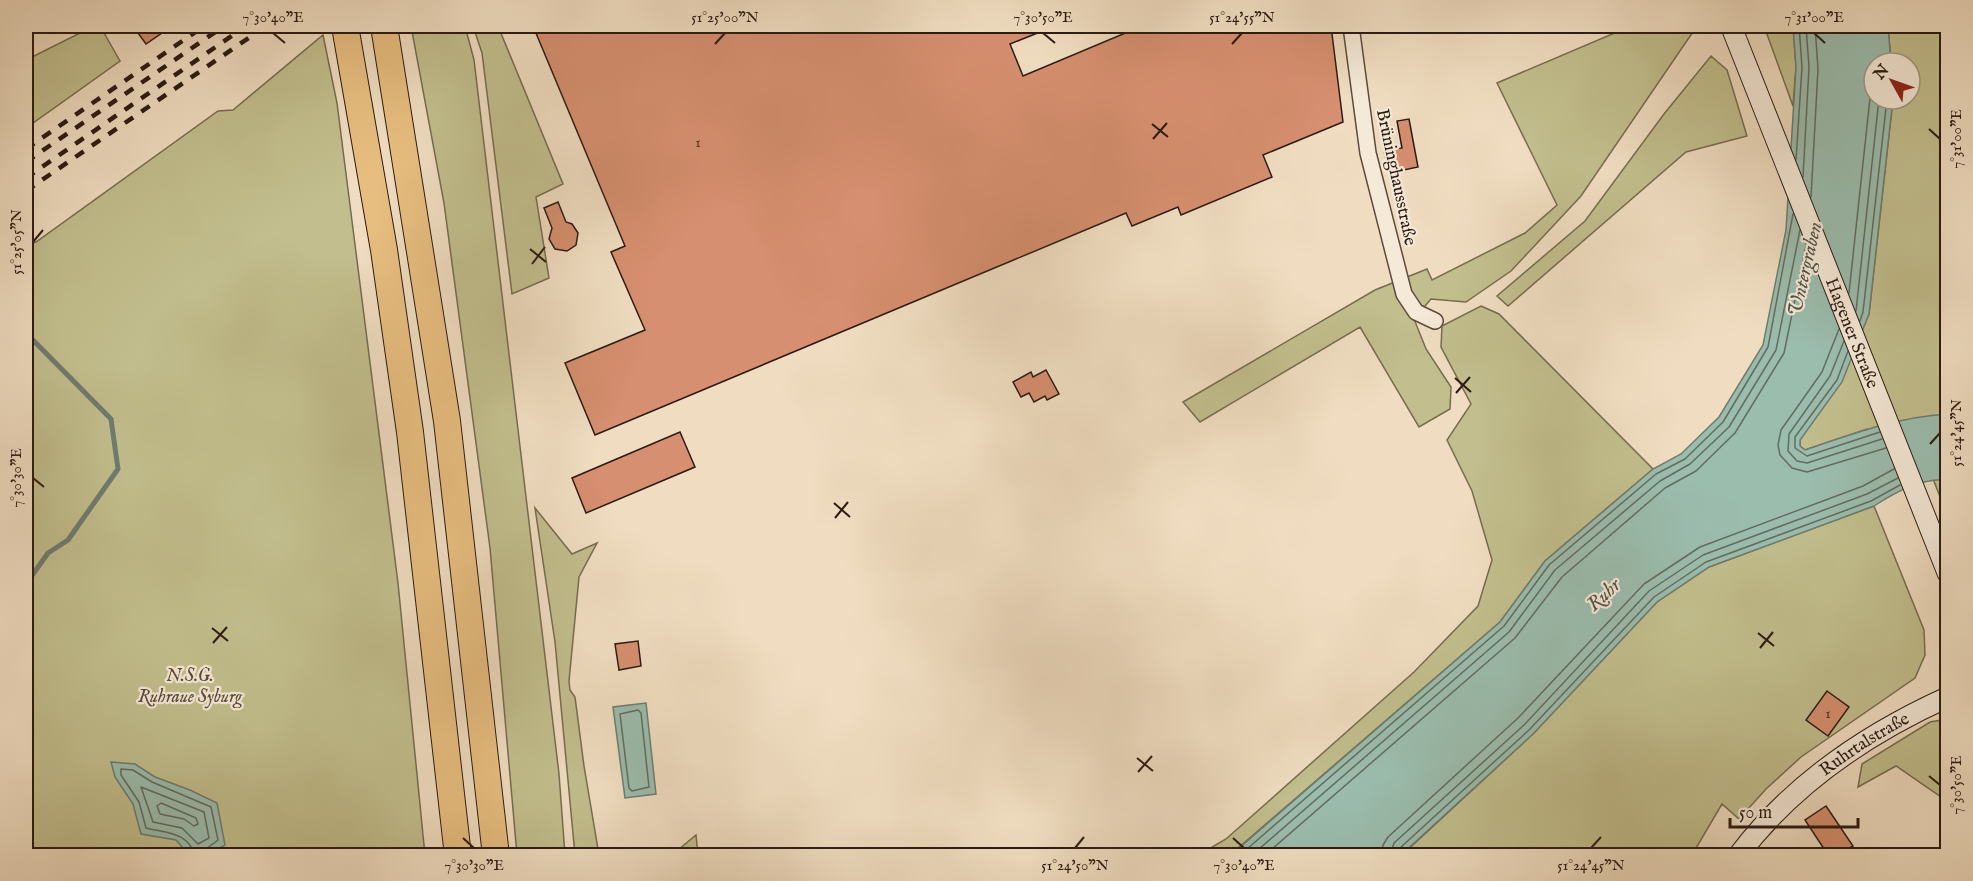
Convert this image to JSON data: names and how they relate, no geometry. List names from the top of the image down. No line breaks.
{"streets":{"main road":["Hagener Straße","Ruhrtalstraße"],"street":["Brüninghausstraße"]},"water":["Untergraben","Ruhr"],"parks":["N.S.G. Ruhraue Syburg"],"house_numbers":["1","1"],"scale_bar":"50 m","north":"top left","coordinates":["7°30'40\"E","51°25'00\"N","7°30'50\"E","51°24'55\"N","7°31'00\"E","51°25'05\"N","51°24'45\"N","7°30'30\"E","51°24'50\"N"]}
